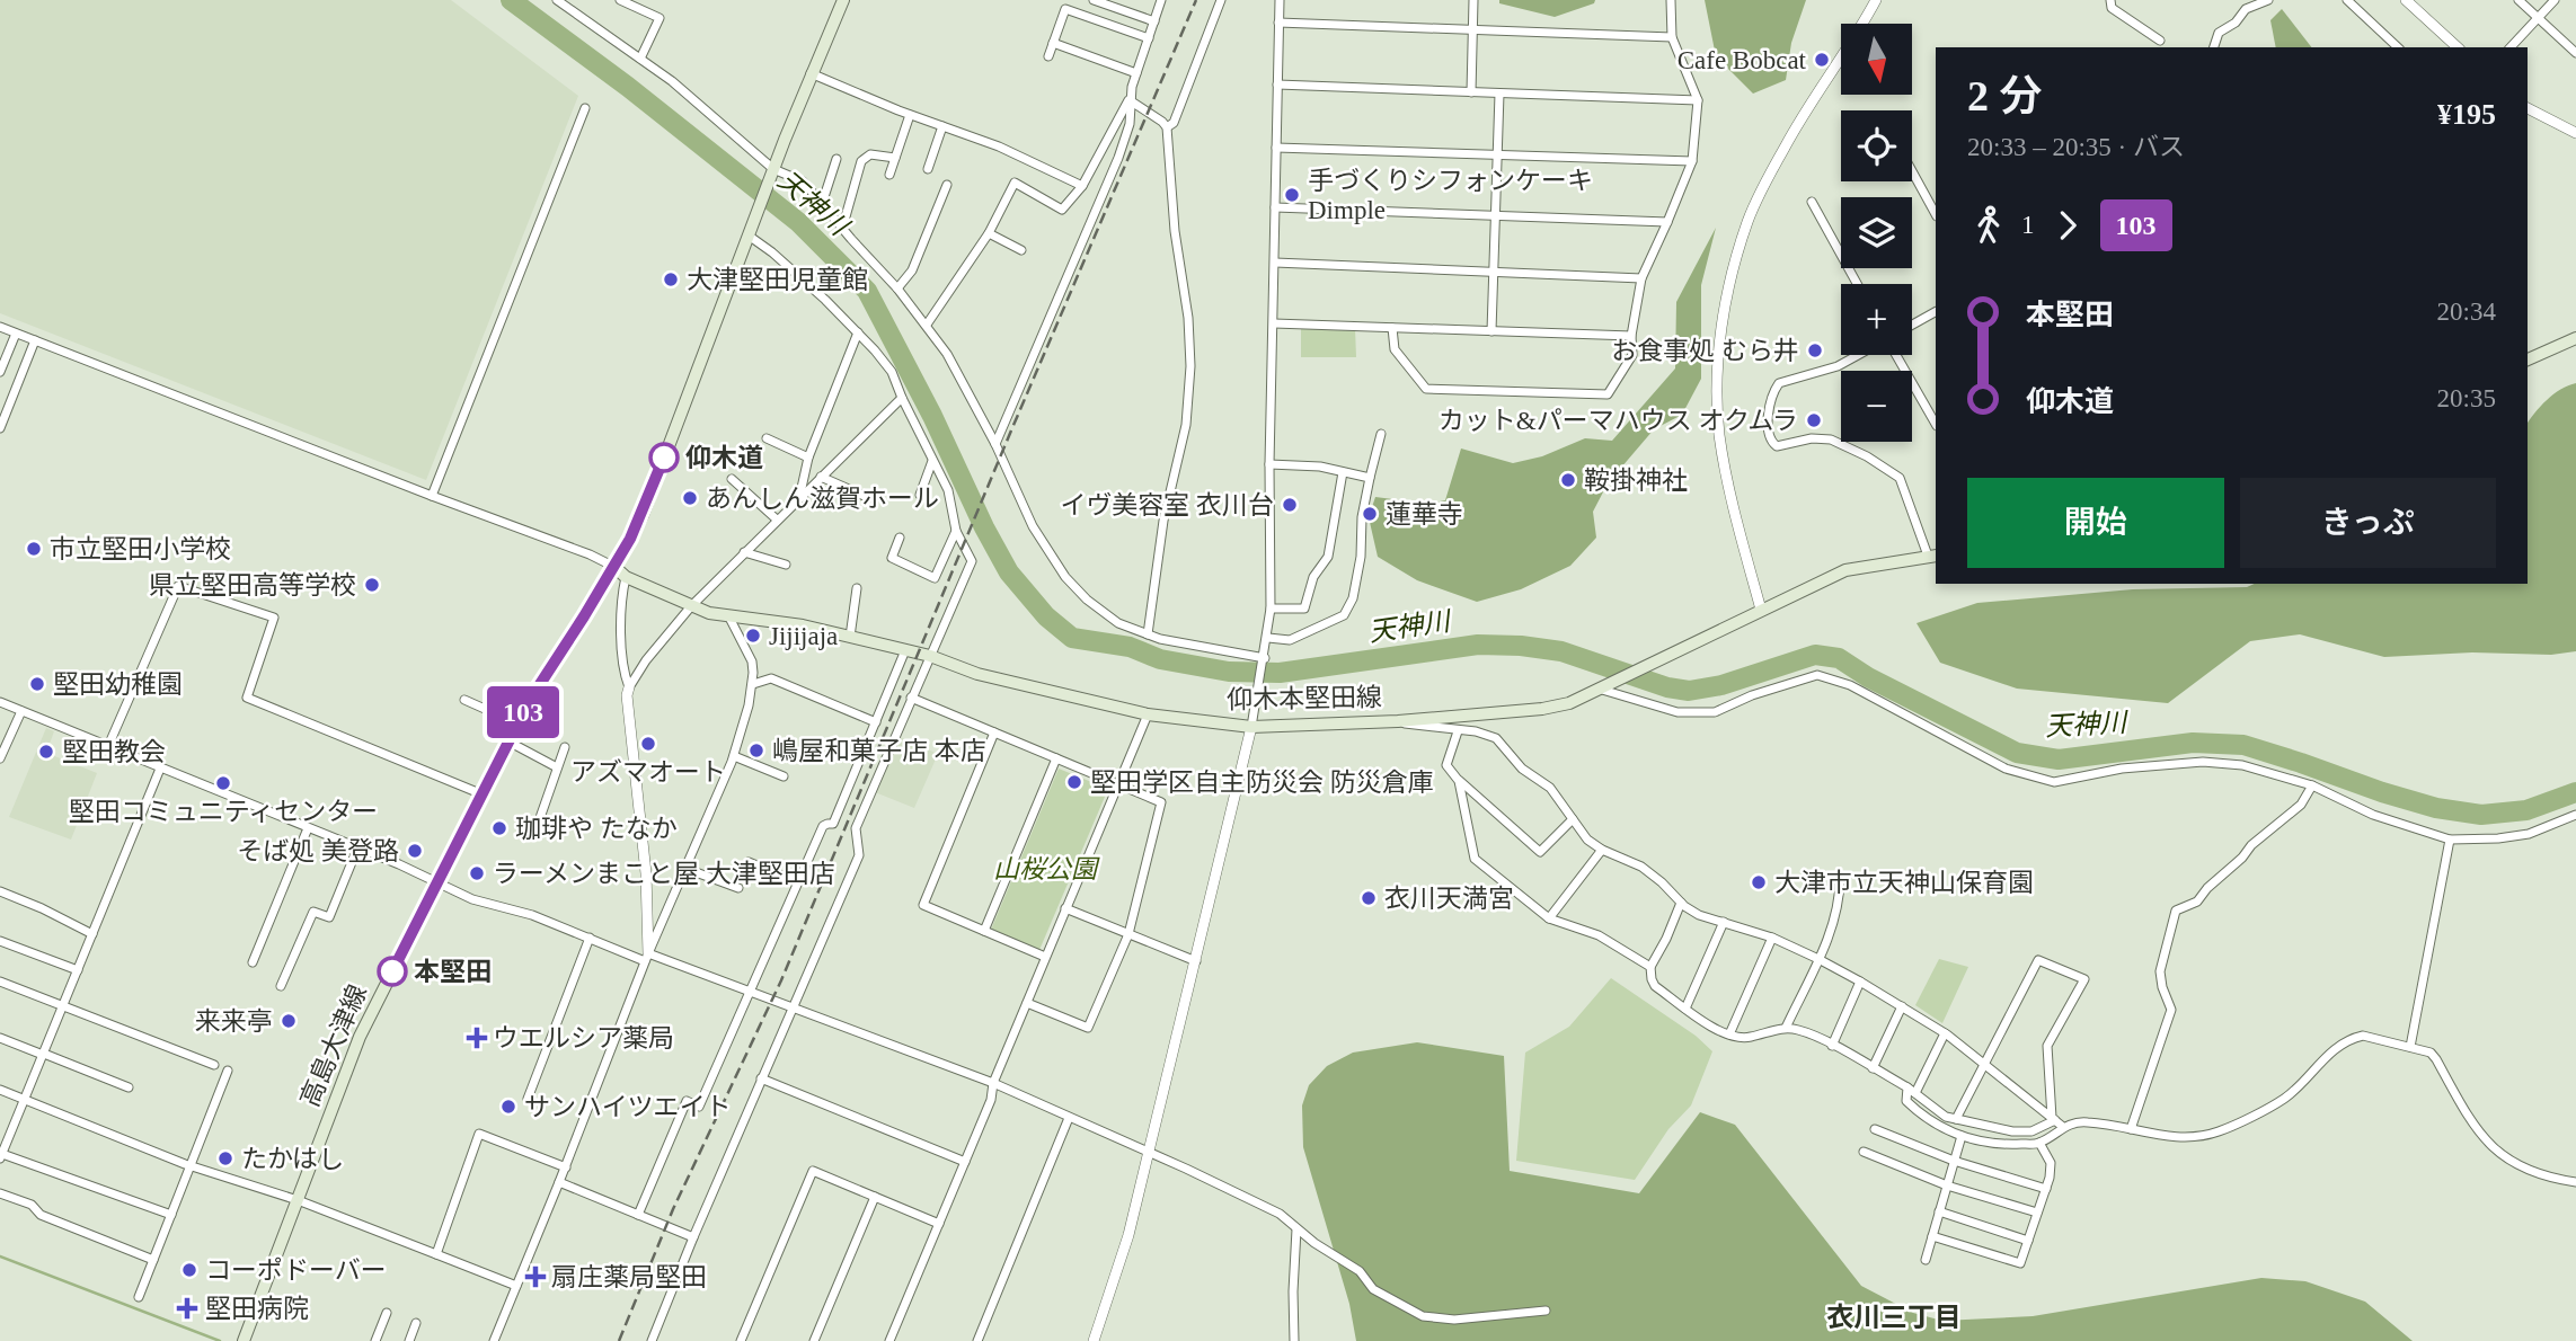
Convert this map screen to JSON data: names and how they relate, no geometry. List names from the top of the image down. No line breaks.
{"streets":{"main road":["仰木本堅田線","高島大津線"]},"crossings":[["仰木本堅田線","高島大津線"]],"districts":["衣川三丁目"],"water":["天神川"],"parks":["山桜公園"],"places":{"other":["Cafe Bobcat","手づくりシフォンケーキ Dimple","大津堅田児童館","お食事処 むら井","カット&パーマハウス オクムラ","仰木道","鞍掛神社","あんしん滋賀ホール","イヴ美容室 衣川台","蓮華寺","市立堅田小学校","県立堅田高等学校","Jijijaja","堅田幼稚園","アズマオート","嶋屋和菓子店 本店","堅田教会","堅田学区自主防災会 防災倉庫","堅田コミュニティセンター","珈琲や たなか","そば処 美登路","ラーメンまこと屋 大津堅田店","大津市立天神山保育園","衣川天満宮","本堅田","来来亭","サンハイツエイト","たかはし","コーポドーバー"],"health":["ウエルシア薬局","扇庄薬局堅田","堅田病院"]},"lines":["bus line 103"],"north":"bottom","page":{"on_map":"103","map_buttons":["+","−"],"heading":["2 分","20:33 – 20:35 · バス","¥195"],"legs":["1","103"],"list":[{"name":"本堅田","value":"20:34"},{"name":"仰木道","value":"20:35"}],"buttons":["開始","きっぷ"]}}
